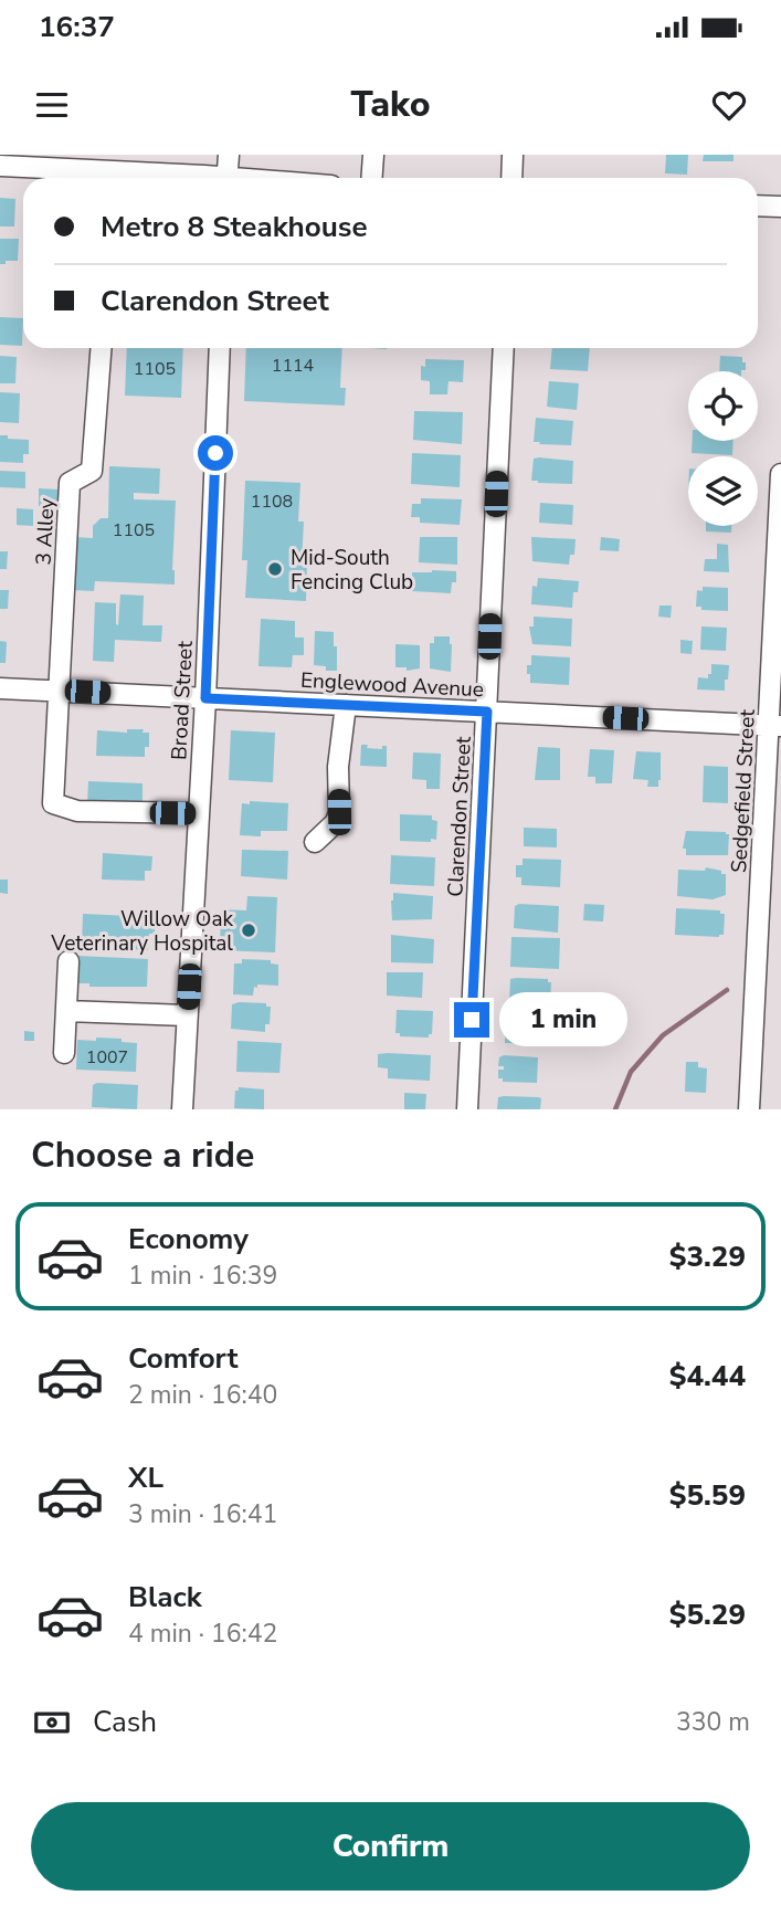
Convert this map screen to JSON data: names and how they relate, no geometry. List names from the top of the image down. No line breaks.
{"streets":{"street":["3 Alley","Englewood Avenue","Broad Street","Sedgefield Street","Clarendon Street"]},"crossings":[["3 Alley","Englewood Avenue"],["Englewood Avenue","Broad Street"],["Englewood Avenue","Sedgefield Street"],["Englewood Avenue","Clarendon Street"]],"places":["Mid-South Fencing Club","Willow Oak Veterinary Hospital"],"house_numbers":["1114","1105","1108","1105","1007"],"page":{"status":"16:37","header":"Tako","banner":["Metro 8 Steakhouse","Clarendon Street"],"bubble":"1 min","heading":"Choose a ride","list":[{"name":"Economy","note":"1 min · 16:39","value":"$3.29"},{"name":"Comfort","note":"2 min · 16:40","value":"$4.44"},{"name":"XL","note":"3 min · 16:41","value":"$5.59"},{"name":"Black","note":"4 min · 16:42","value":"$5.29"}],"pay":["Cash","330 m"],"buttons":"Confirm"}}
